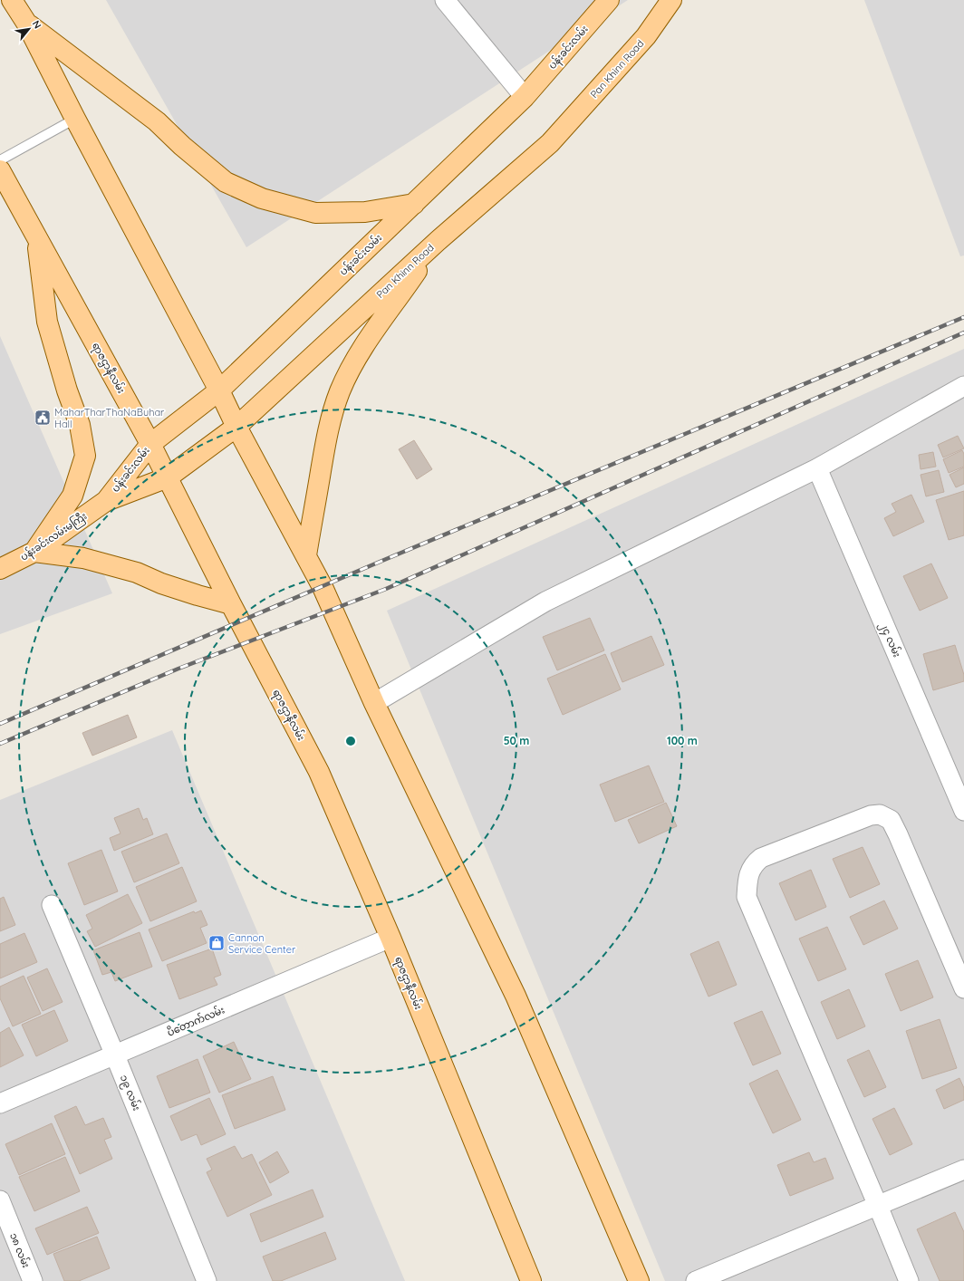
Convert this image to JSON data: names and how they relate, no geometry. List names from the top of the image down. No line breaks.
{"streets":{"main road":["ပန်းခင်းလမ်း","Pan Khinn Road","ရာဇဌာနီလမ်း","ပန်းခင်းလမ်းမကြီး"],"street":["၂၄ လမ်း","ပိတောက်လမ်း","၁၉ လမ်း","၁၈ လမ်း"]},"crossings":[["ပန်းခင်းလမ်း","Pan Khinn Road"],["ပန်းခင်းလမ်း","ရာဇဌာနီလမ်း"],["ပန်းခင်းလမ်း","ပန်းခင်းလမ်းမကြီး"],["Pan Khinn Road","ရာဇဌာနီလမ်း"],["Pan Khinn Road","ပန်းခင်းလမ်းမကြီး"],["ရာဇဌာနီလမ်း","ပိတောက်လမ်း"],["ပိတောက်လမ်း","၁၉ လမ်း"]],"places":{"public building":["MaharTharThaNaBuhar Hall"],"shop":["Cannon Service Center"]},"north":"top right","rings":["50 m","100 m"]}
